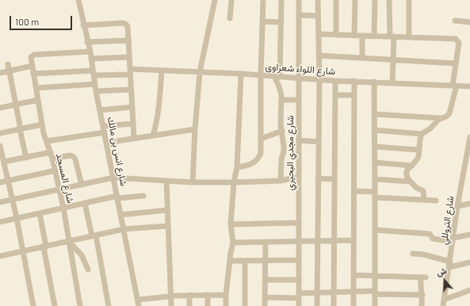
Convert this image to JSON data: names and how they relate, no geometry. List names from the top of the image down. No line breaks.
{"streets":{"street":["شارع اللواء شعراوى","شارع انس بن مالك","شارع مجدي البحيري","شارع المسجد","شارع التروللي"]},"crossings":[["شارع اللواء شعراوى","شارع انس بن مالك"],["شارع اللواء شعراوى","شارع مجدي البحيري"],["شارع اللواء شعراوى","شارع المسجد"],["شارع انس بن مالك","شارع المسجد"]],"scale_bar":"100 m","north":"top"}
